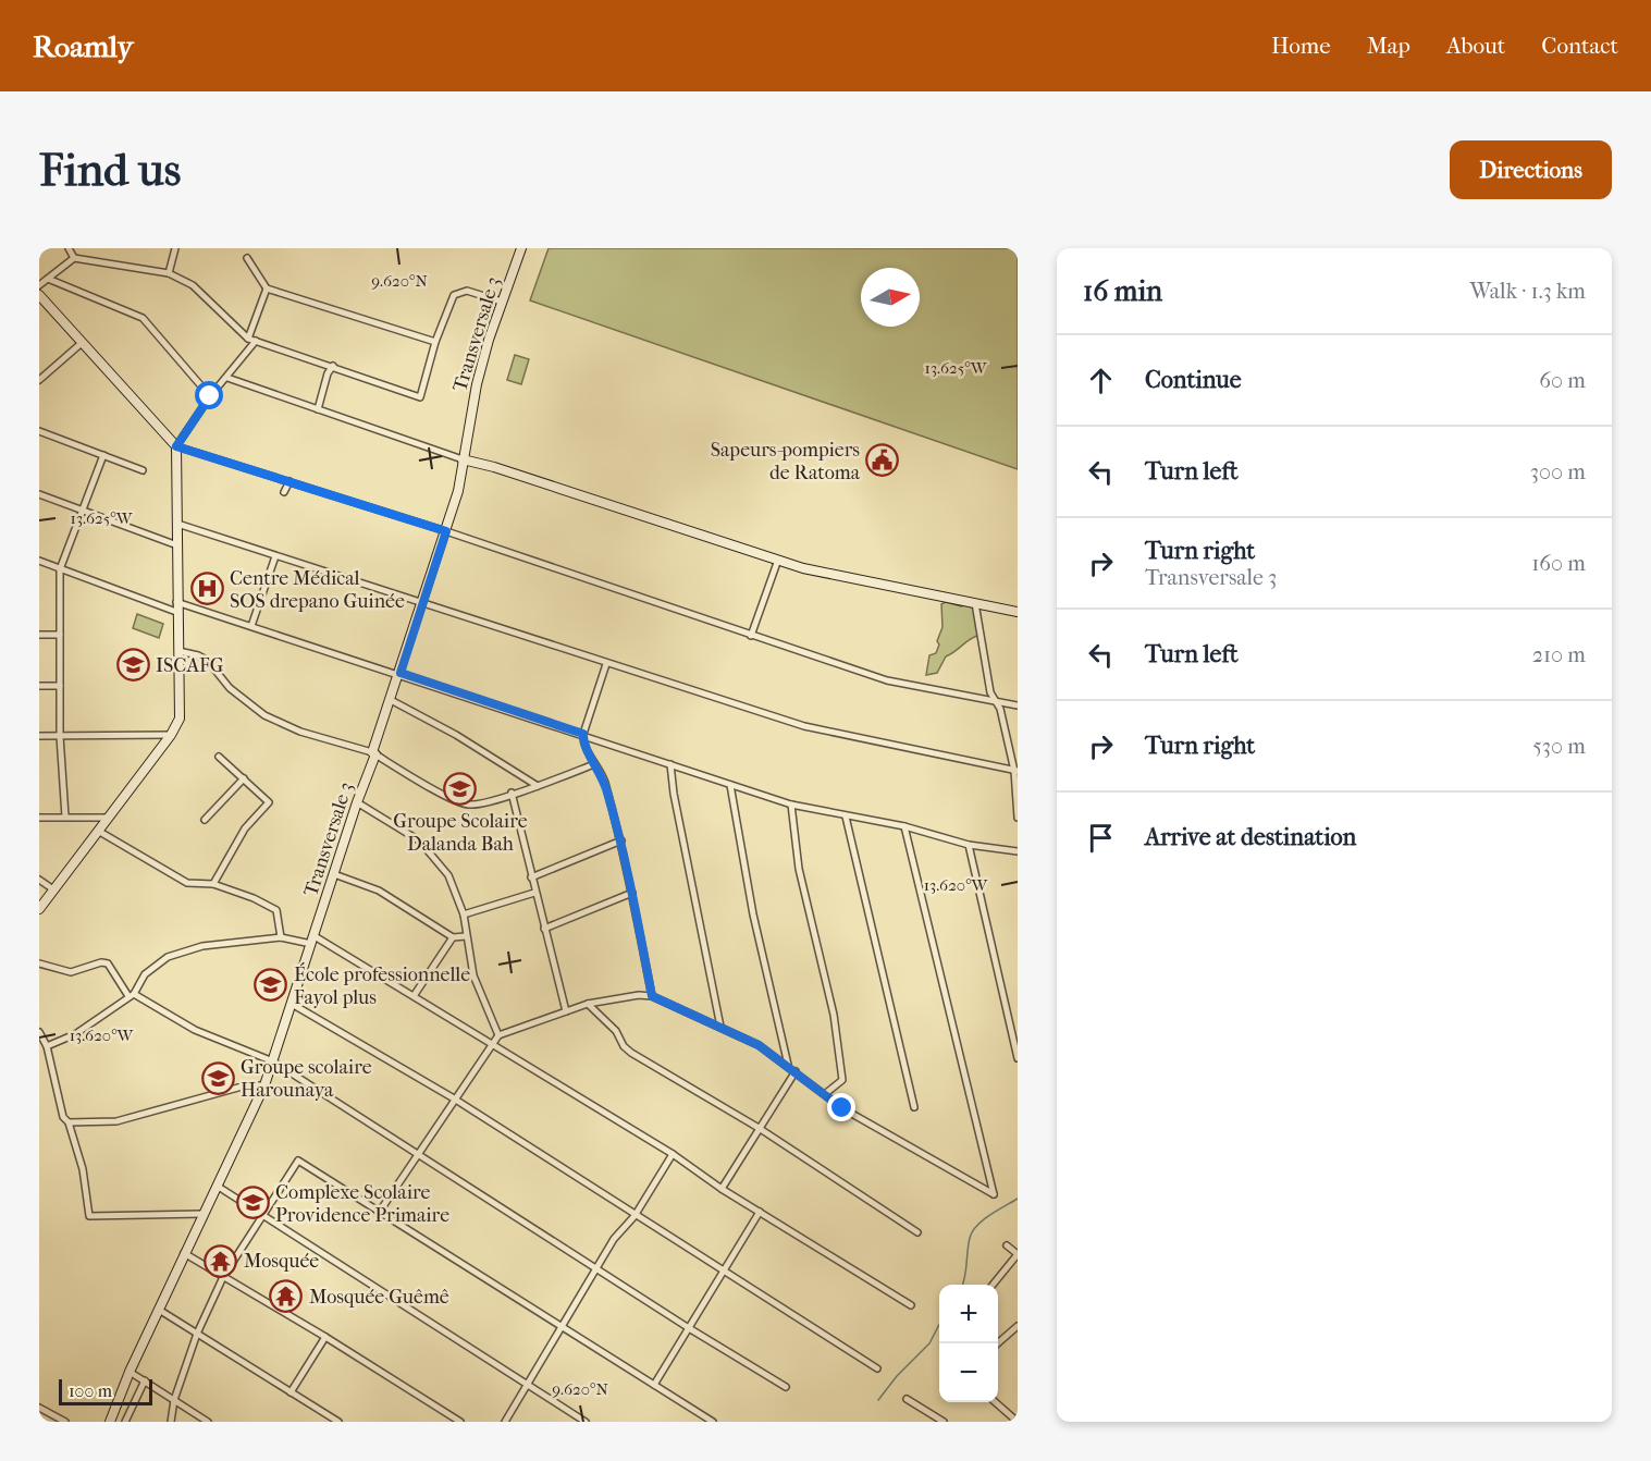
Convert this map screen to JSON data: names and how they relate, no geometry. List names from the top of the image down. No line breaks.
{"streets":{"street":["Transversale 3"]},"places":{"public building":["Sapeurs-pompiers de Ratoma"],"hospital":["Centre Médical SOS drepano Guinée"],"school or university":["ISCAFG","Groupe Scolaire Dalanda Bah","École professionnelle Fayol plus","Groupe scolaire Harounaya","Complexe Scolaire Providence Primaire"],"temple":["Mosquée","Mosquée Guêmê"]},"scale_bar":"100 m","north":"right","page":{"header":"Roamly","nav":["Home","Map","About","Contact"],"buttons":"Directions","title":"Find us","heading":["16 min","Walk · 1.3 km"],"list":[["Continue","60 m"],["Turn left","300 m"],["Turn right","Transversale 3","160 m"],["Turn left","210 m"],["Turn right","530 m"],"Arrive at destination"],"map_buttons":["+","−"],"scale":"100 m"},"coordinates":["9.620°N","13.625°W","13.620°W"]}
